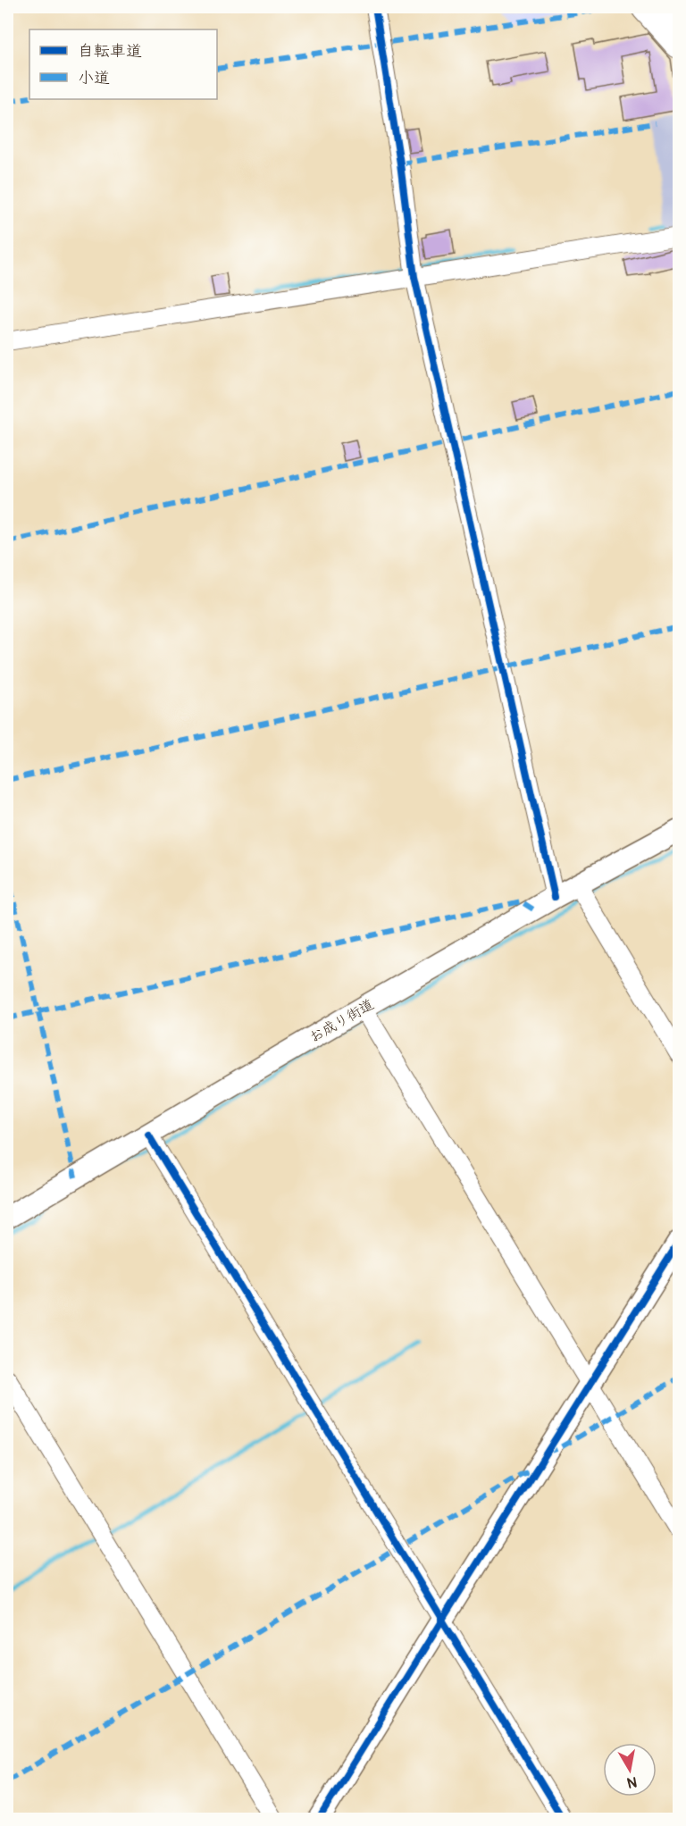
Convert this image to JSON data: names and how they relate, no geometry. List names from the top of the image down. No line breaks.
{"streets":{"street":["お成り街道"]},"legend":["自転車道","小道"],"north":"bottom"}
